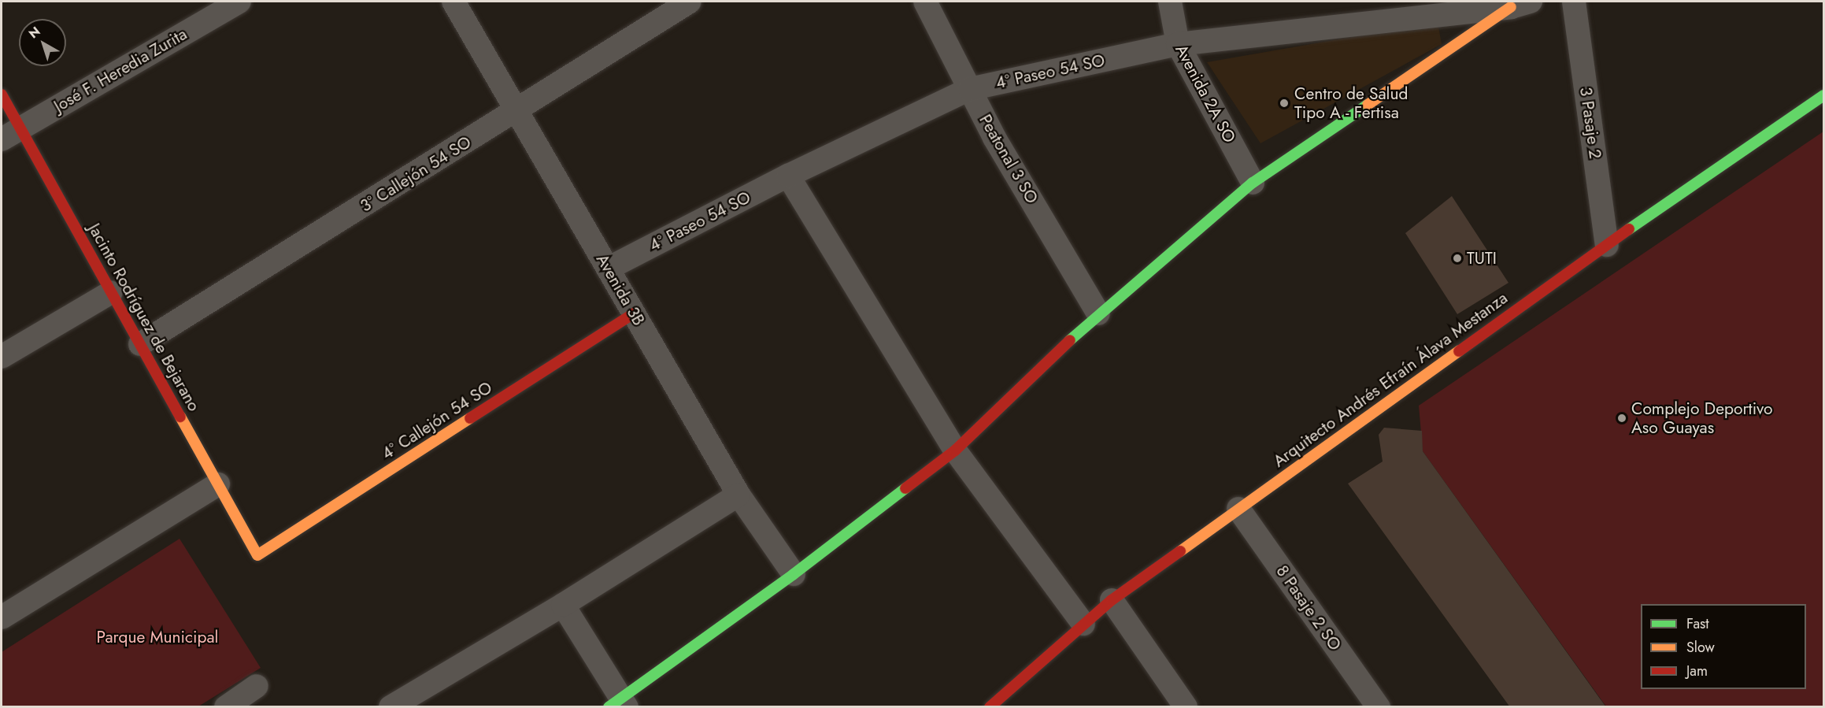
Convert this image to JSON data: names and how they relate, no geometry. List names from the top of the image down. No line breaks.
{"streets":{"street":["José F. Heredia Zurita","4º Paseo 54 SO","Avenida 2A SO","3 Pasaje 2","Peatonal 3 SO","3º Callejón 54 SO","Avenida 3B","Jacinto Rodríguez de Bejarano","Arquitecto Andrés Efraín Álava Mestanza","4º Callejón 54 SO","8 Pasaje 2 SO"]},"crossings":[["José F. Heredia Zurita","Jacinto Rodríguez de Bejarano"],["4º Paseo 54 SO","Avenida 2A SO"],["4º Paseo 54 SO","Peatonal 3 SO"],["4º Paseo 54 SO","Avenida 3B"],["3 Pasaje 2","Arquitecto Andrés Efraín Álava Mestanza"],["3º Callejón 54 SO","Avenida 3B"],["3º Callejón 54 SO","Jacinto Rodríguez de Bejarano"],["Avenida 3B","4º Callejón 54 SO"],["Jacinto Rodríguez de Bejarano","4º Callejón 54 SO"],["Arquitecto Andrés Efraín Álava Mestanza","8 Pasaje 2 SO"]],"parks":["Parque Municipal"],"places":["Centro de Salud Tipo A - Fertisa","TUTI","Complejo Deportivo Aso Guayas"],"legend":["Fast","Slow","Jam"],"north":"top left"}
